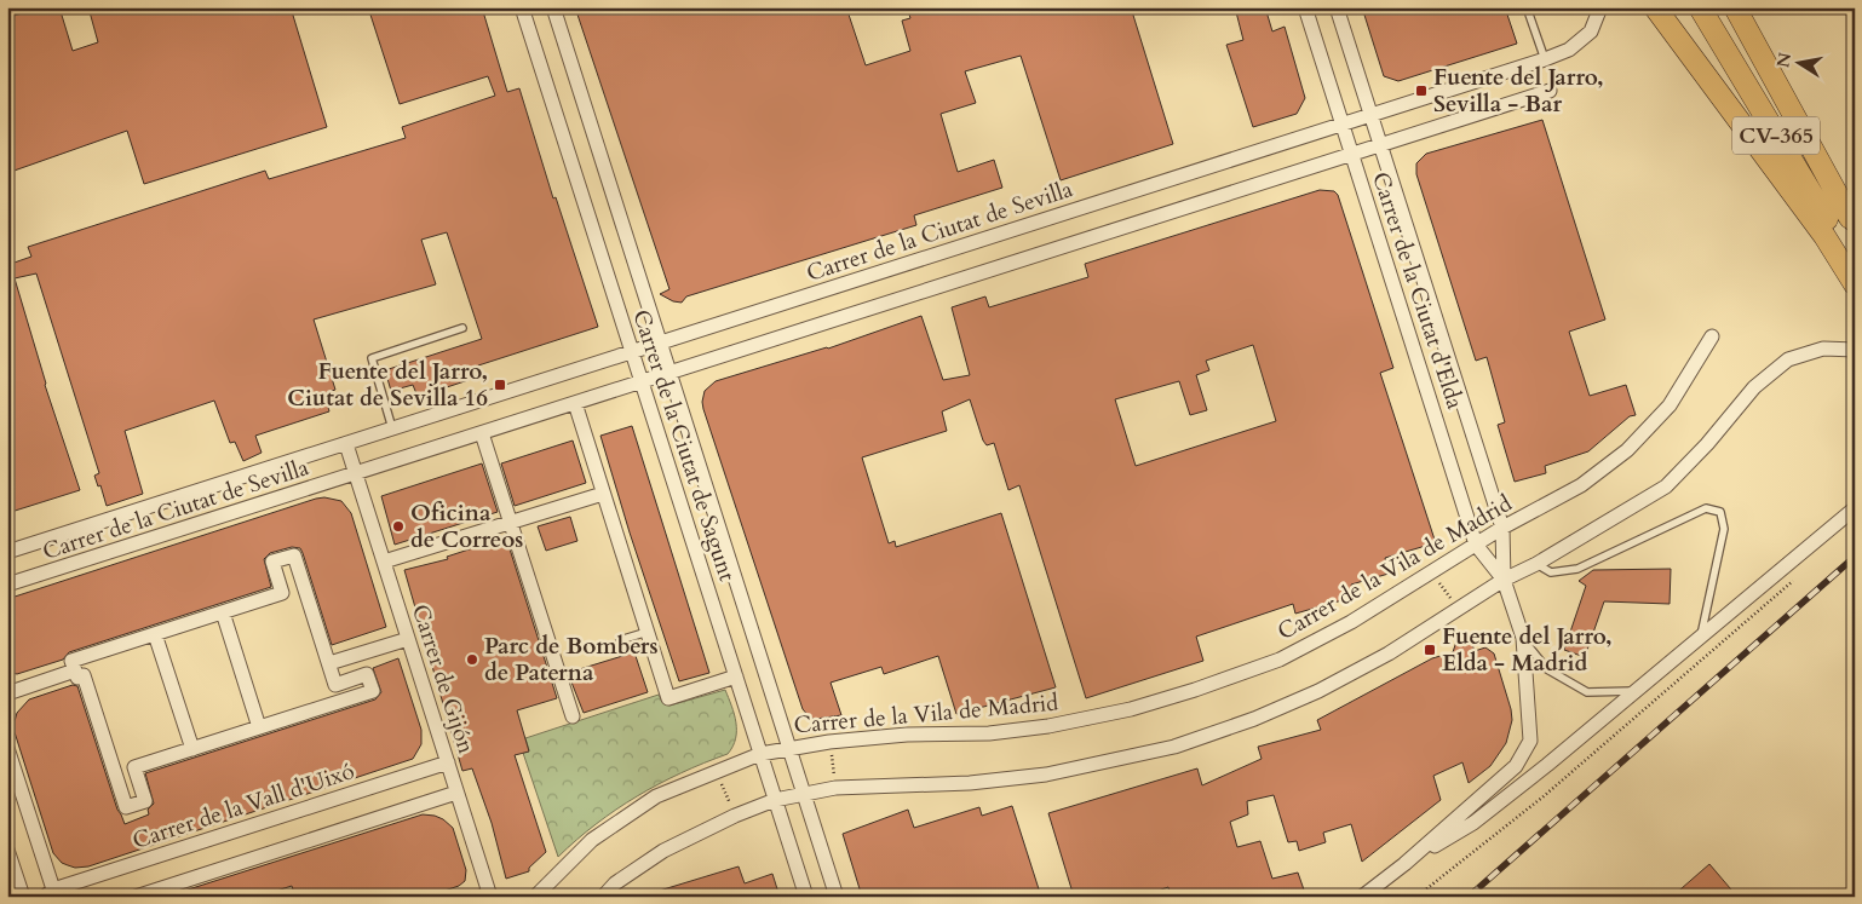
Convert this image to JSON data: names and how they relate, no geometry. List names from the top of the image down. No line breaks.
{"streets":{"main road":["CV-365"],"street":["Carrer de la Ciutat de Sevilla","Carrer de la Ciutat d'Elda","Carrer de la Ciutat de Sagunt","Carrer de la Vila de Madrid","Carrer de Gijón","Carrer de la Vall d'Uixó"]},"crossings":[["Carrer de la Ciutat de Sevilla","Carrer de la Ciutat d'Elda"],["Carrer de la Ciutat de Sevilla","Carrer de la Ciutat de Sagunt"],["Carrer de la Ciutat de Sevilla","Carrer de Gijón"],["Carrer de la Ciutat d'Elda","Carrer de la Vila de Madrid"],["Carrer de la Ciutat de Sagunt","Carrer de la Vila de Madrid"],["Carrer de Gijón","Carrer de la Vall d'Uixó"]],"places":{"transit":["Fuente del Jarro, Sevilla - Bar","Fuente del Jarro, Ciutat de Sevilla 16","Fuente del Jarro, Elda - Madrid"],"other":["Oficina de Correos","Parc de Bombers de Paterna"]},"north":"left"}
